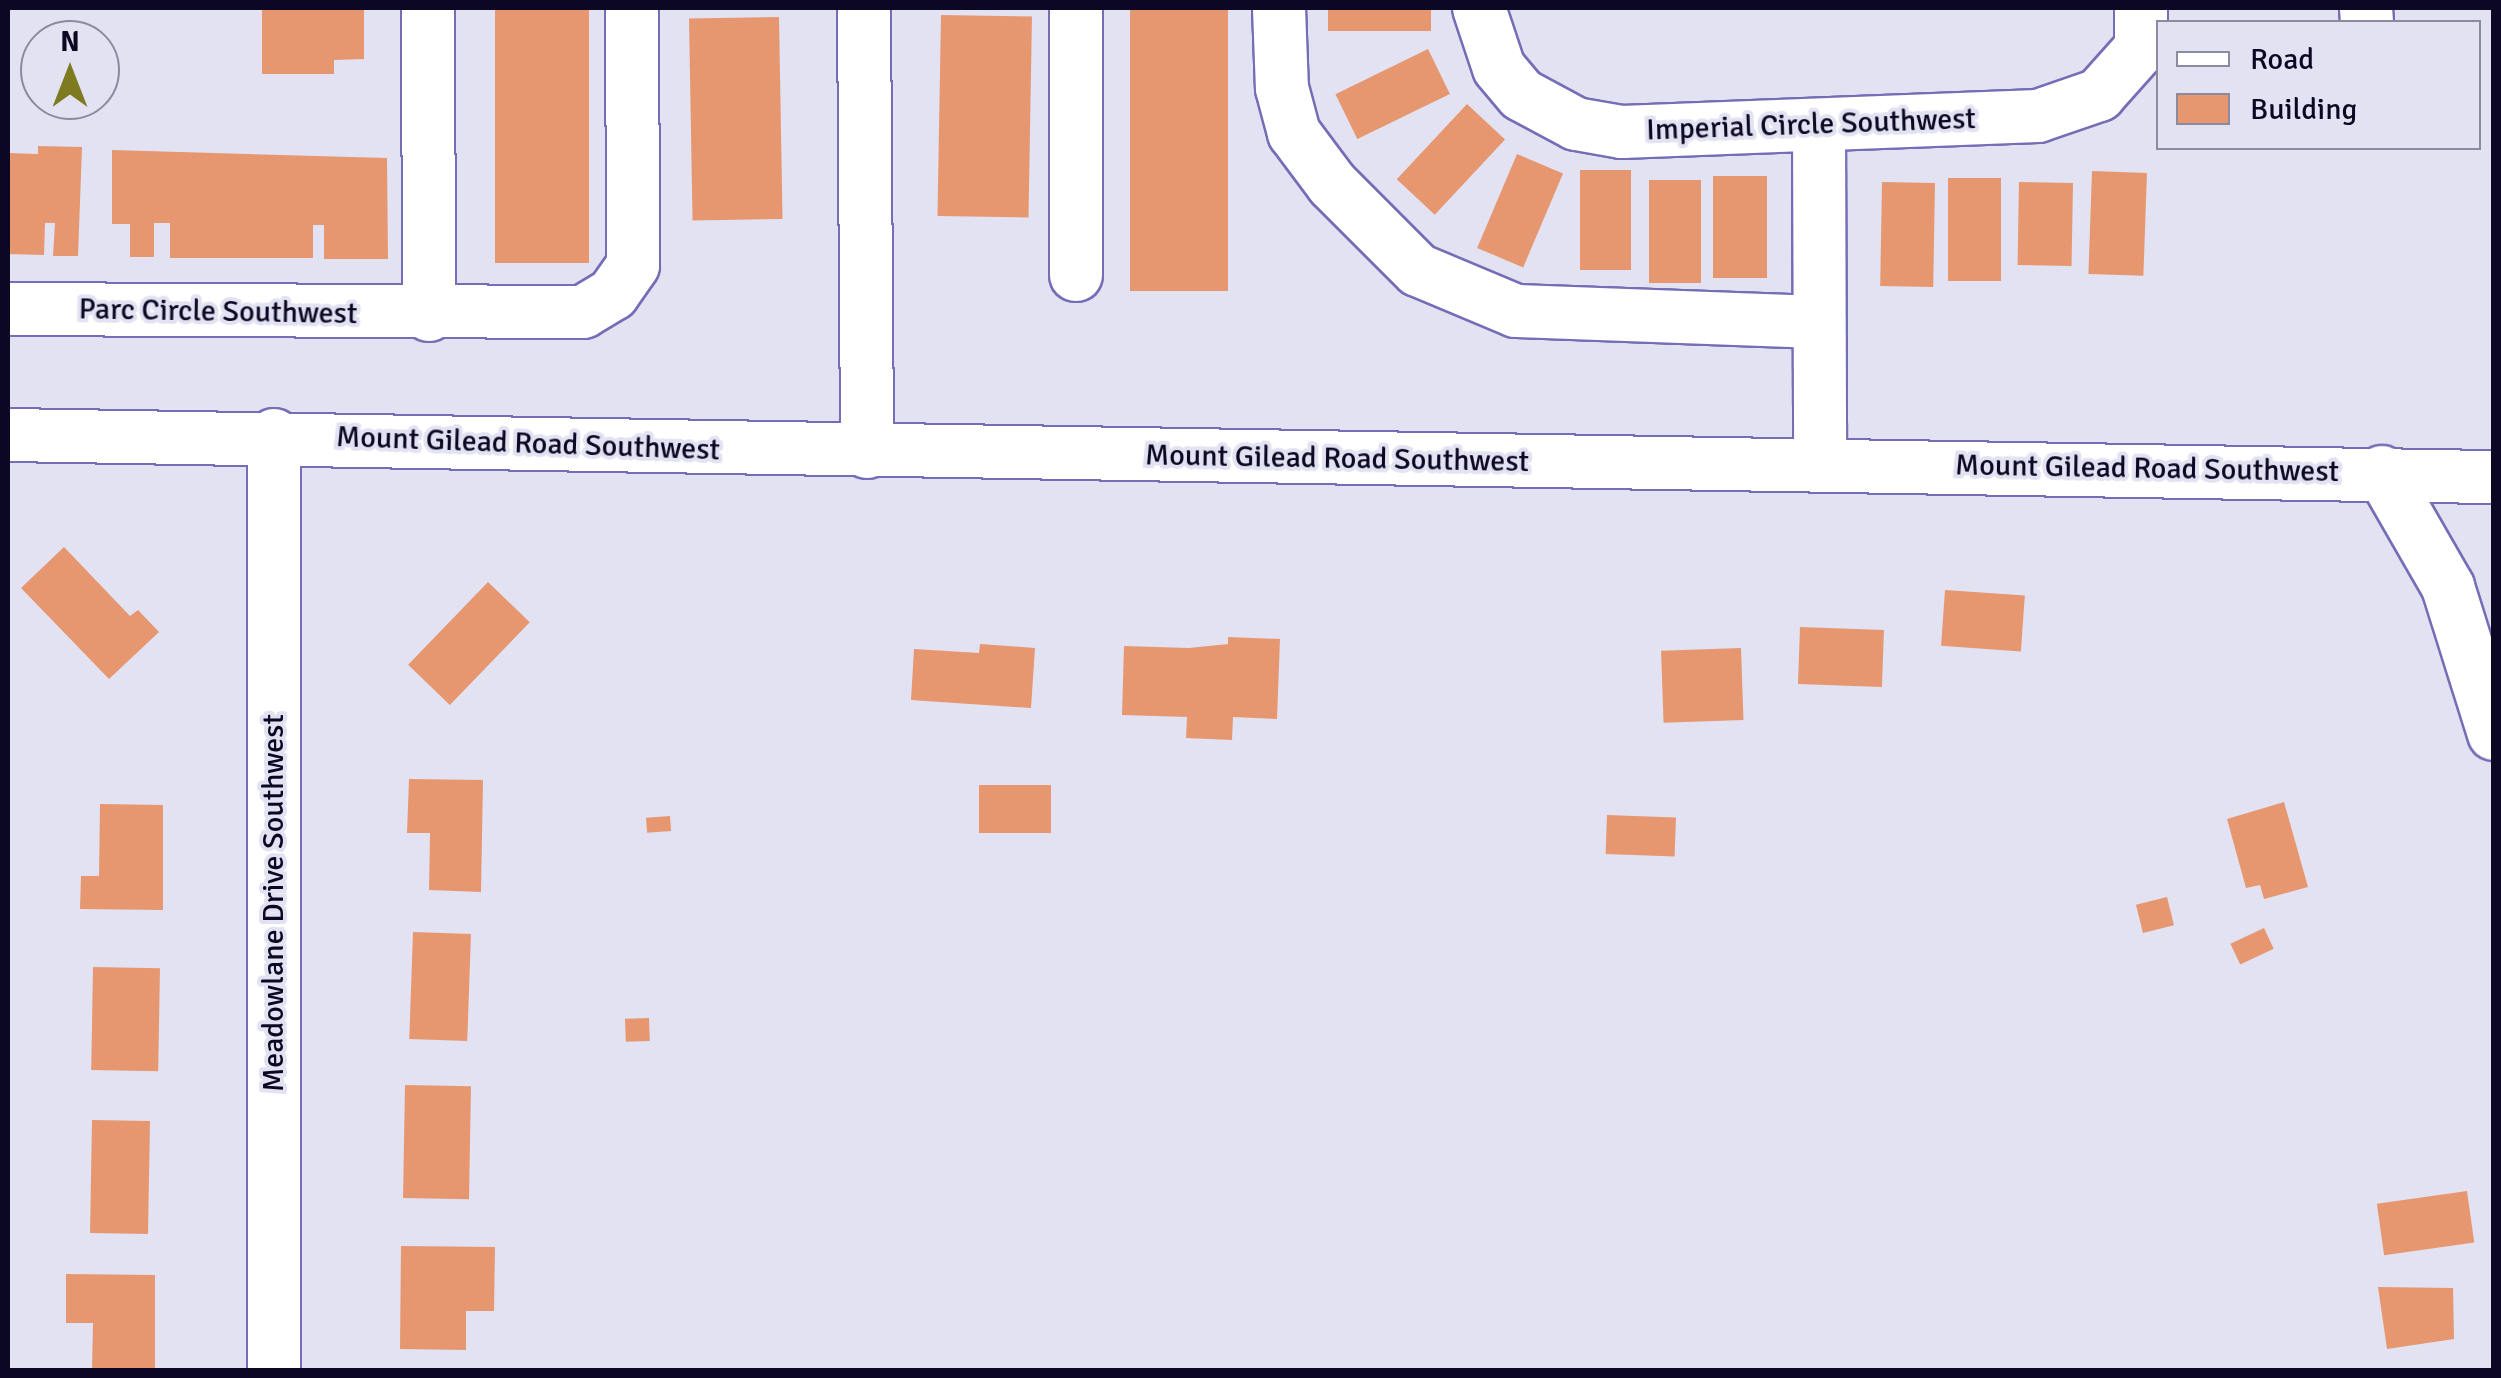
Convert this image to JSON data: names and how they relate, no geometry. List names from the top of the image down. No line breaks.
{"streets":{"street":["Imperial Circle Southwest","Parc Circle Southwest","Mount Gilead Road Southwest","Meadowlane Drive Southwest"]},"crossings":[["Mount Gilead Road Southwest","Meadowlane Drive Southwest"]],"legend":["Road","Building"],"north":"top"}
